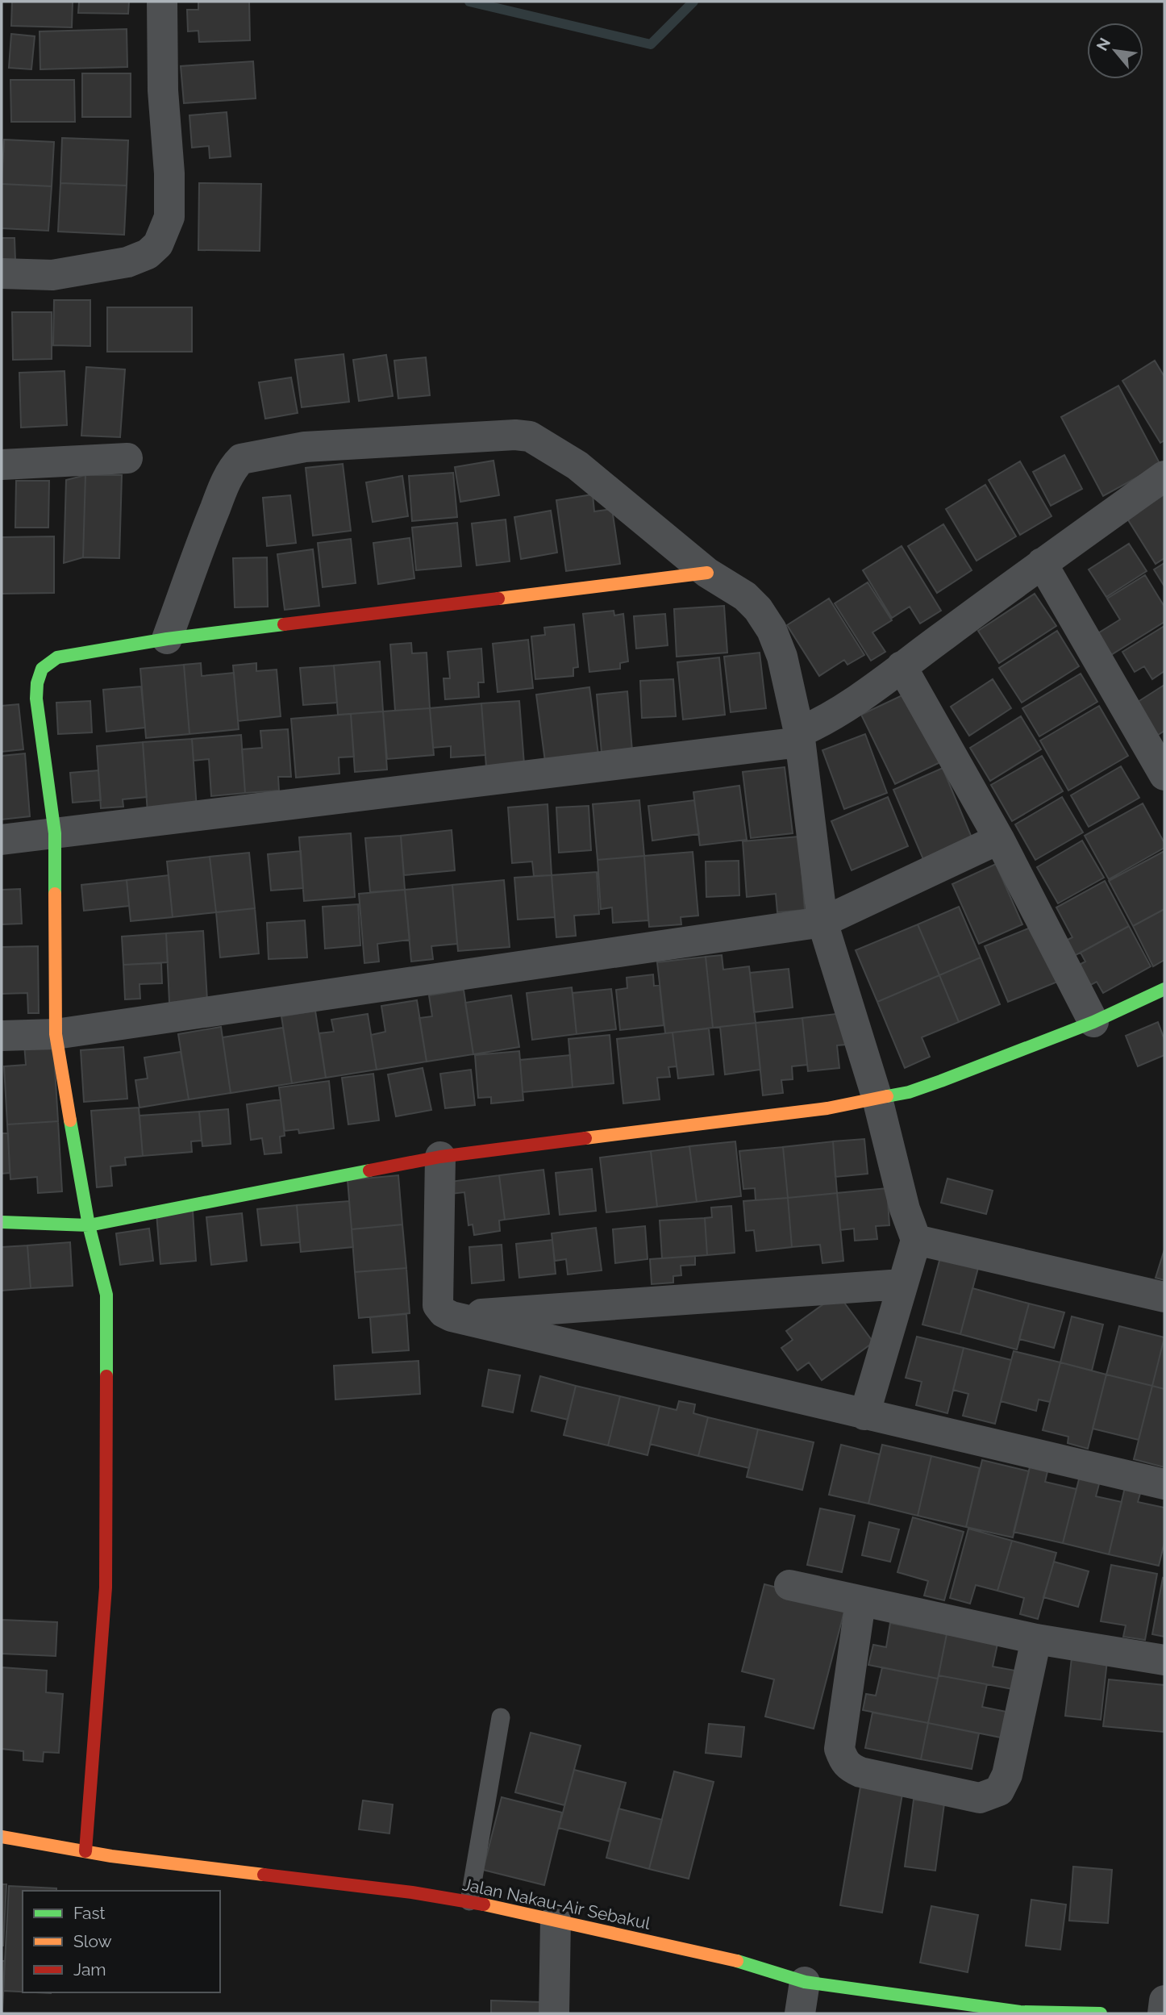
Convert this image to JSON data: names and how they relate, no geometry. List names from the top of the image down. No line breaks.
{"streets":{"main road":["Jalan Nakau-Air Sebakul"]},"legend":["Fast","Slow","Jam"],"north":"top left"}
